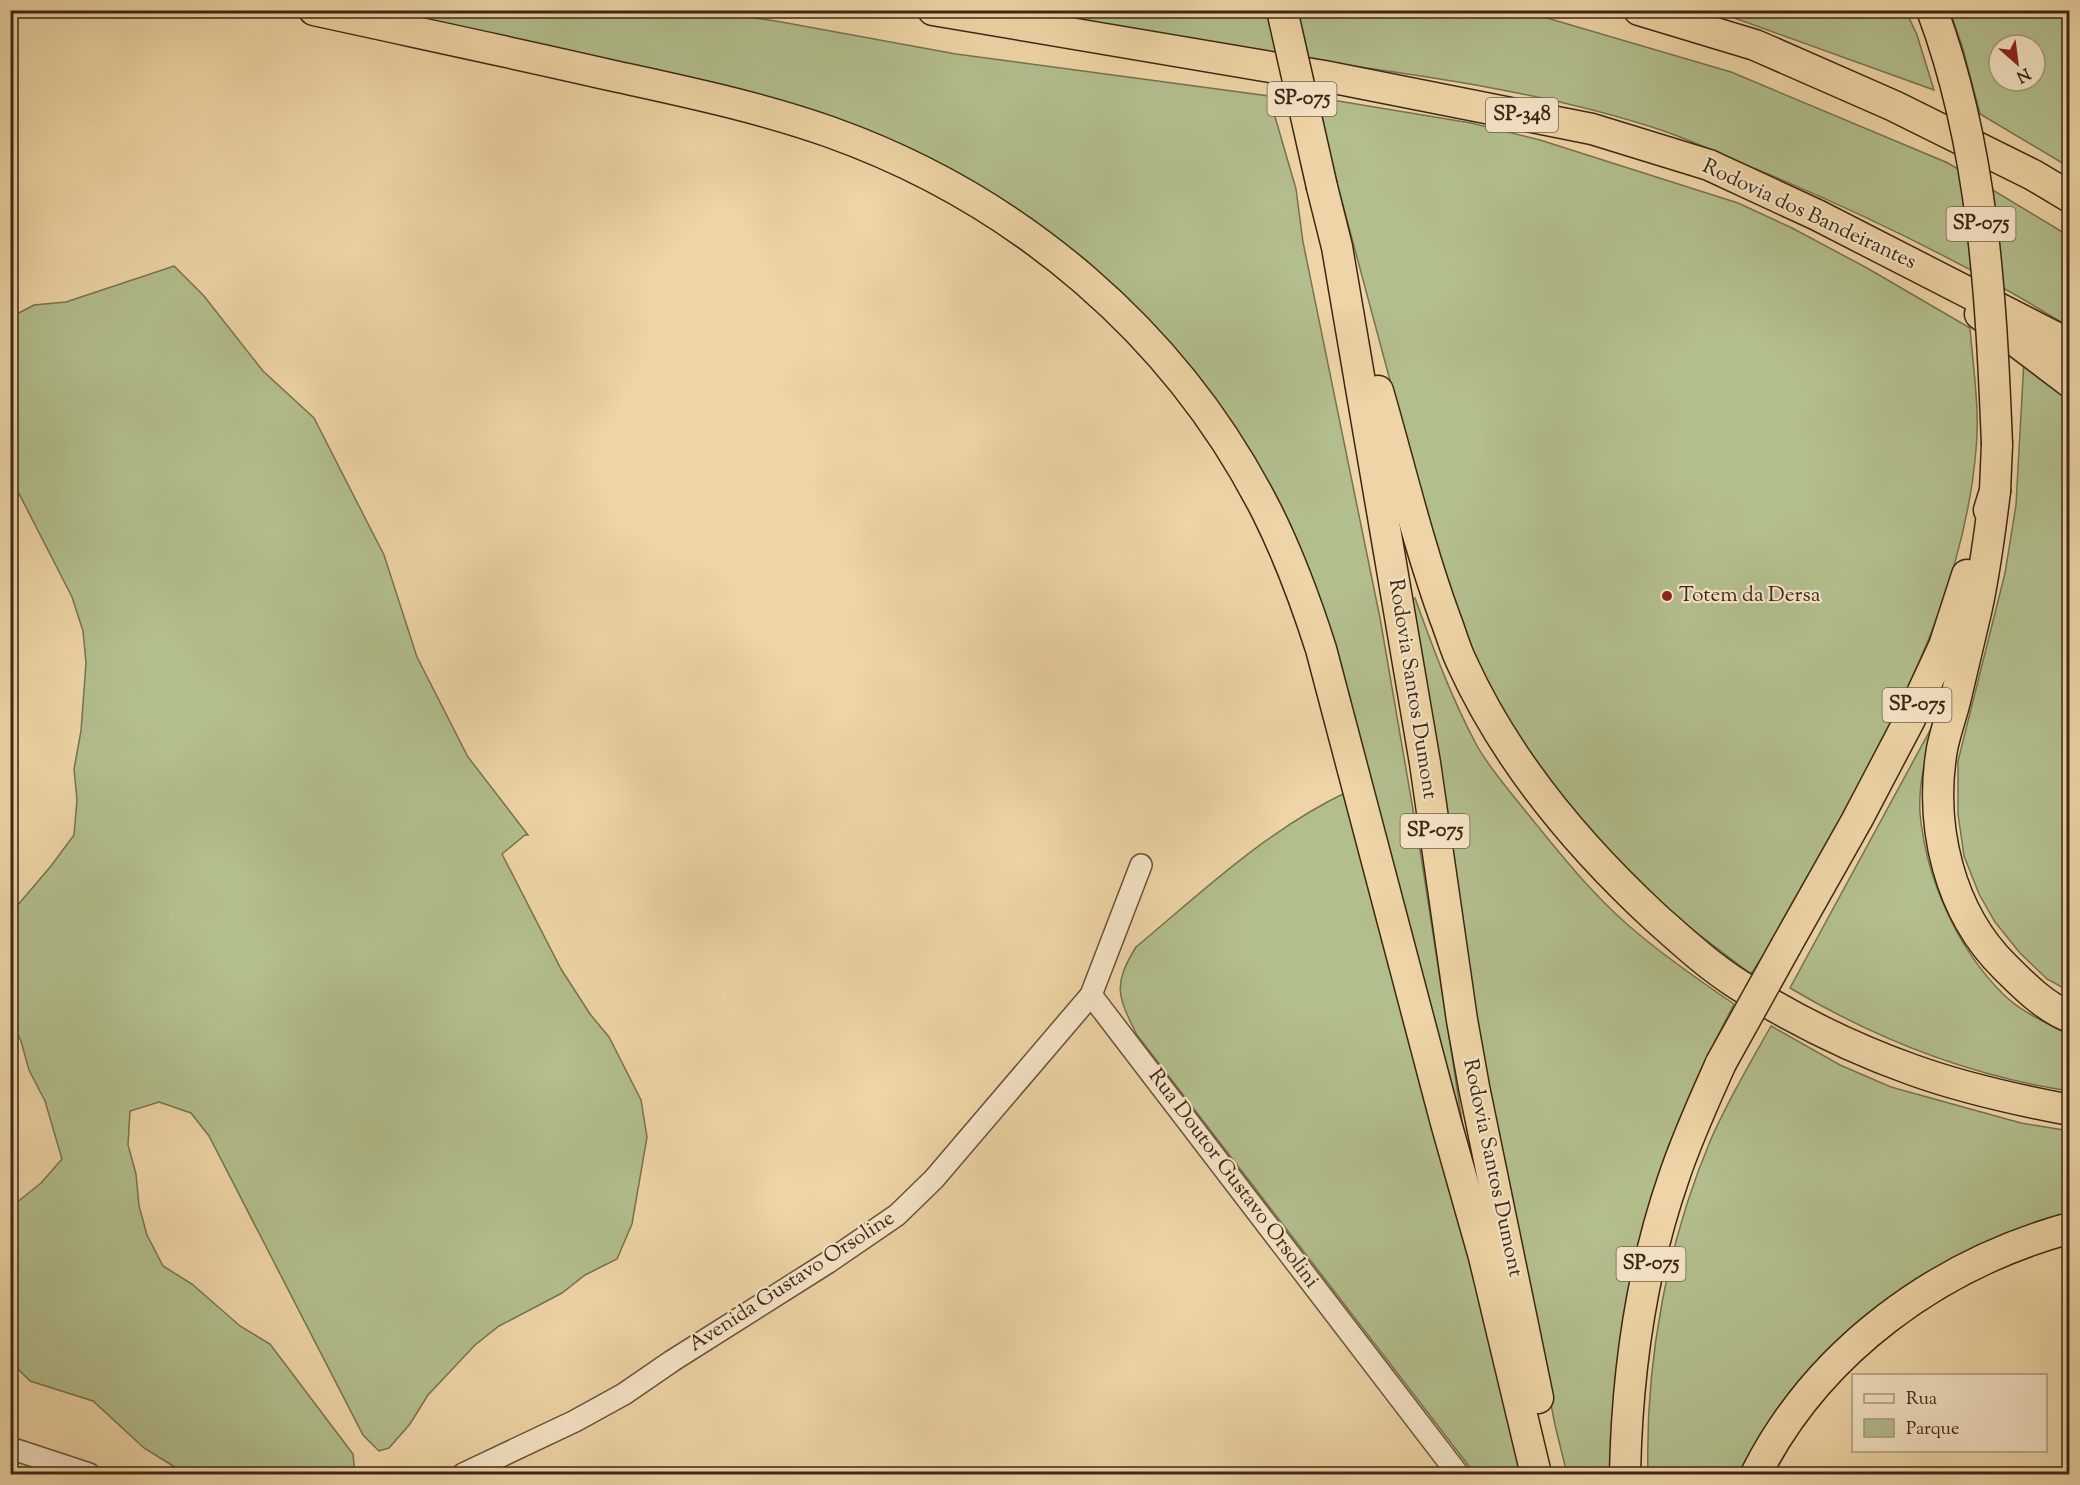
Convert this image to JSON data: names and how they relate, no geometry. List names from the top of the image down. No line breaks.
{"streets":{"highway":["SP-075","SP-348","Rodovia dos Bandeirantes","Rodovia Santos Dumont"],"street":["Rua Doutor Gustavo Orsolini","Avenida Gustavo Orsoline"]},"crossings":[["Rua Doutor Gustavo Orsolini","Avenida Gustavo Orsoline"]],"places":["Totem da Dersa"],"legend":["Rua","Parque"],"north":"bottom right"}
